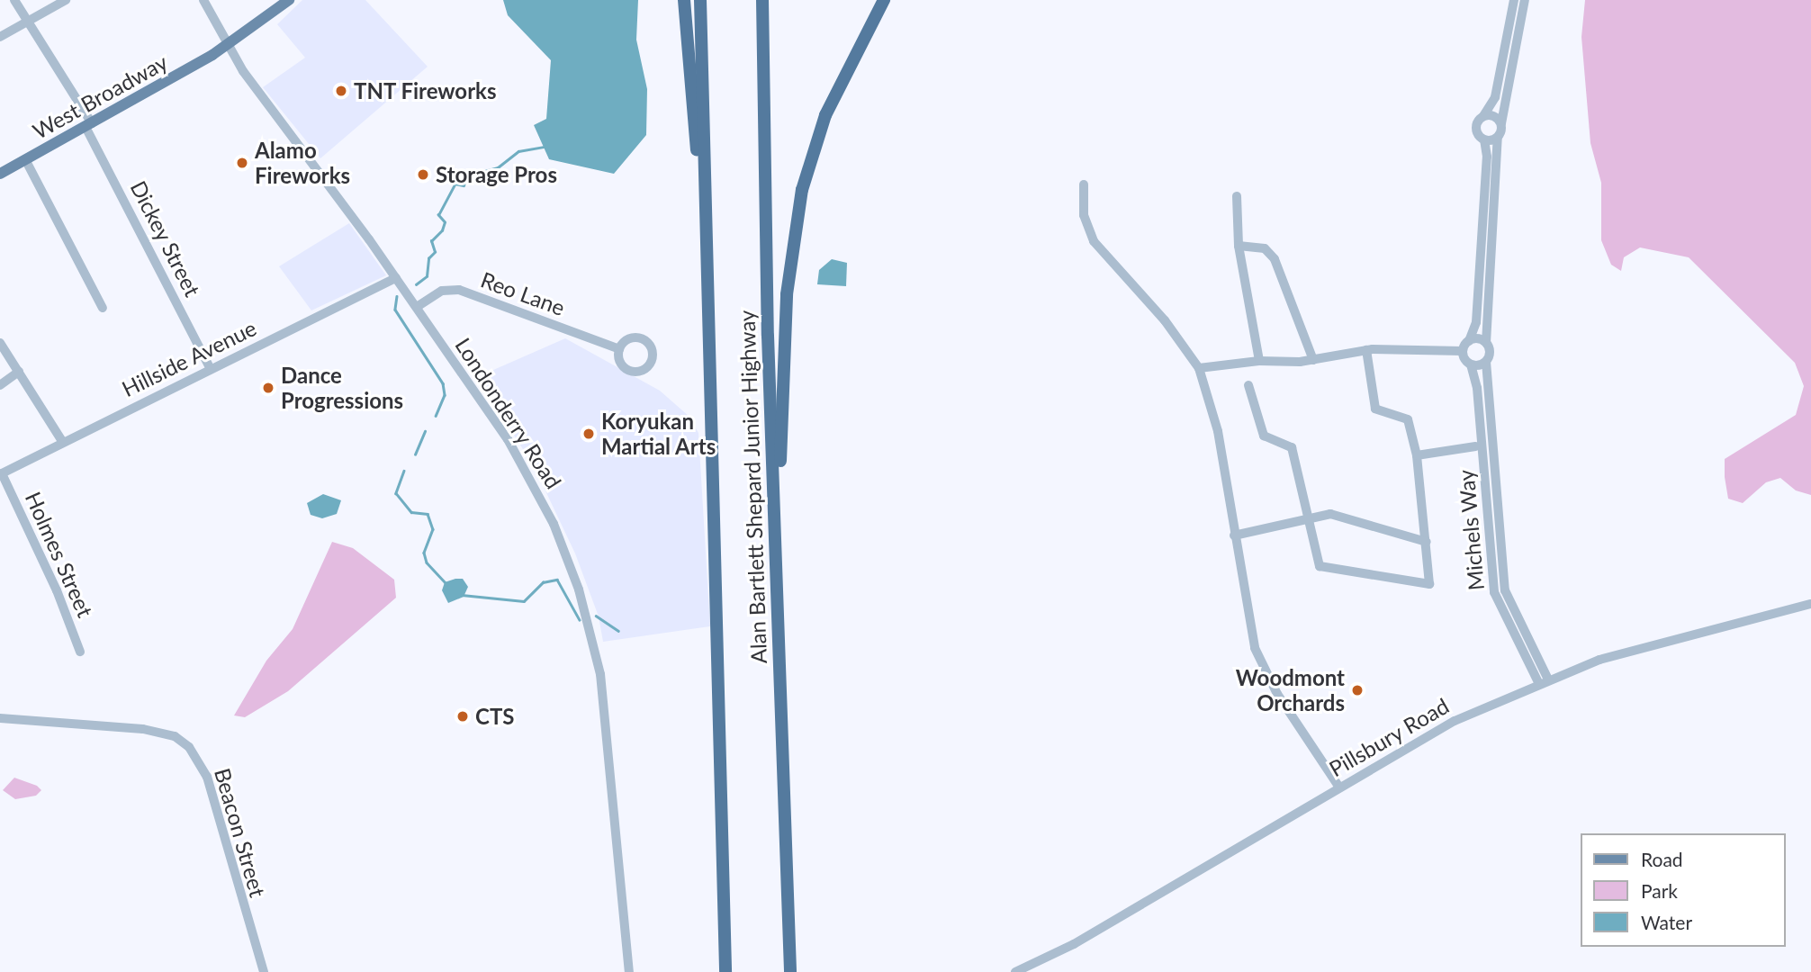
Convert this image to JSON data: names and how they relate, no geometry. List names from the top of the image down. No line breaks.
{"streets":{"highway":["Alan Bartlett Shepard Junior Highway"],"main road":["West Broadway"],"street":["Dickey Street","Reo Lane","Hillside Avenue","Londonderry Road","Michels Way","Holmes Street","Pillsbury Road","Beacon Street"]},"crossings":[["West Broadway","Dickey Street"],["West Broadway","Londonderry Road"],["Dickey Street","Hillside Avenue"],["Reo Lane","Londonderry Road"],["Hillside Avenue","Londonderry Road"],["Hillside Avenue","Holmes Street"],["Michels Way","Pillsbury Road"]],"places":["TNT Fireworks","Alamo Fireworks","Storage Pros","Dance Progressions","Koryukan Martial Arts","Woodmont Orchards","CTS"],"legend":["Road","Park","Water"]}
